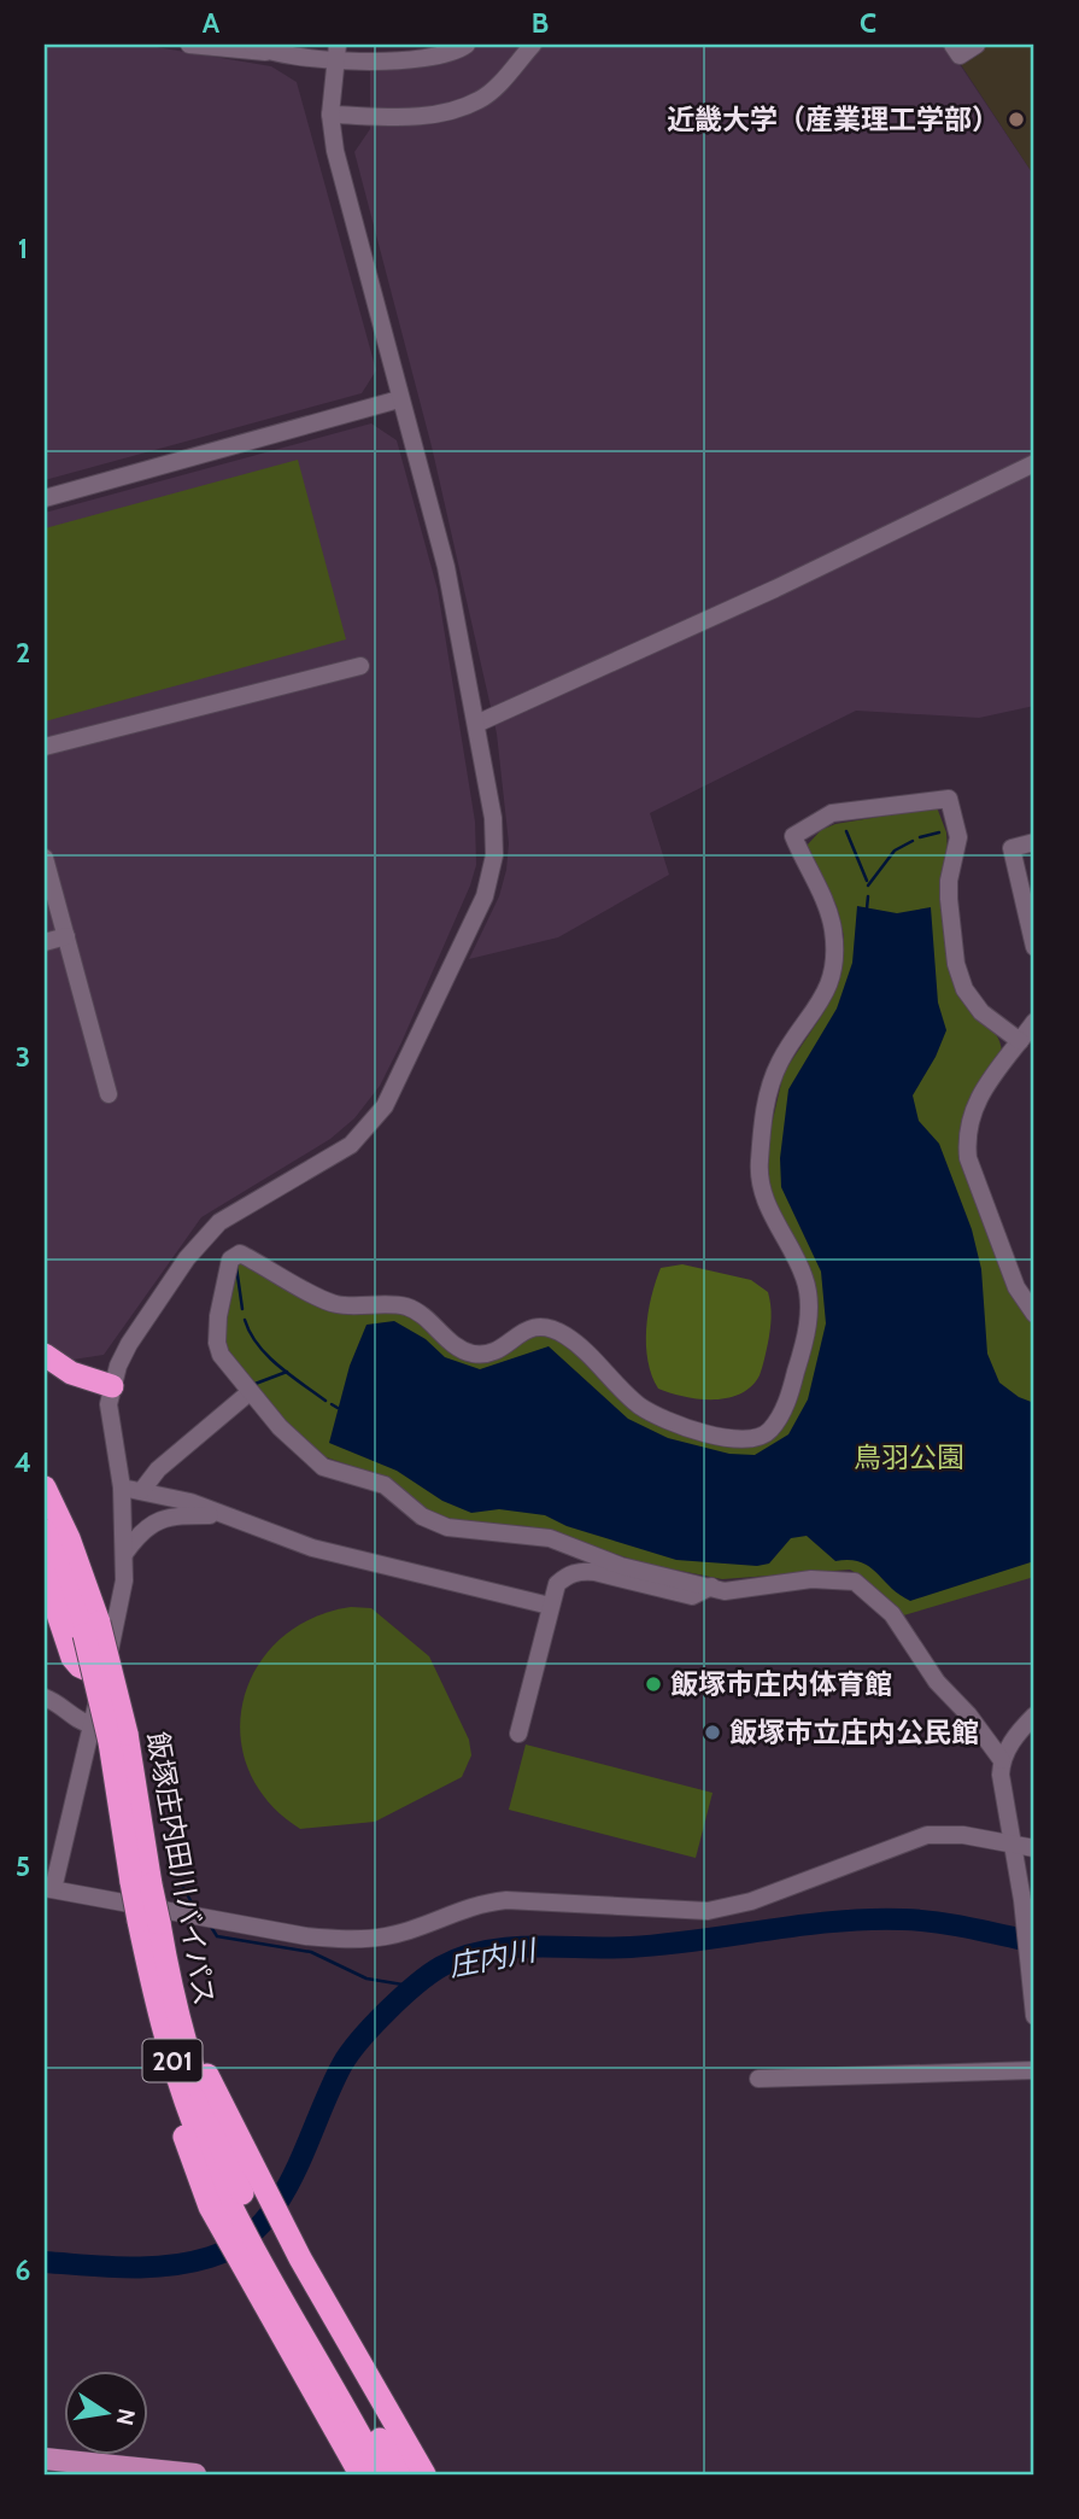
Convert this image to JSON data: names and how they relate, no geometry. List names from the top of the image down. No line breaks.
{"streets":{"highway":["飯塚庄内田川バイパス","201"]},"water":["庄内川"],"parks":["鳥羽公園"],"places":["近畿大学（産業理工学部）","飯塚市庄内体育館","飯塚市立庄内公民館"],"north":"right","grid":{"columns":["A","B","C"],"rows":["1","2","3","4","5","6"]}}
